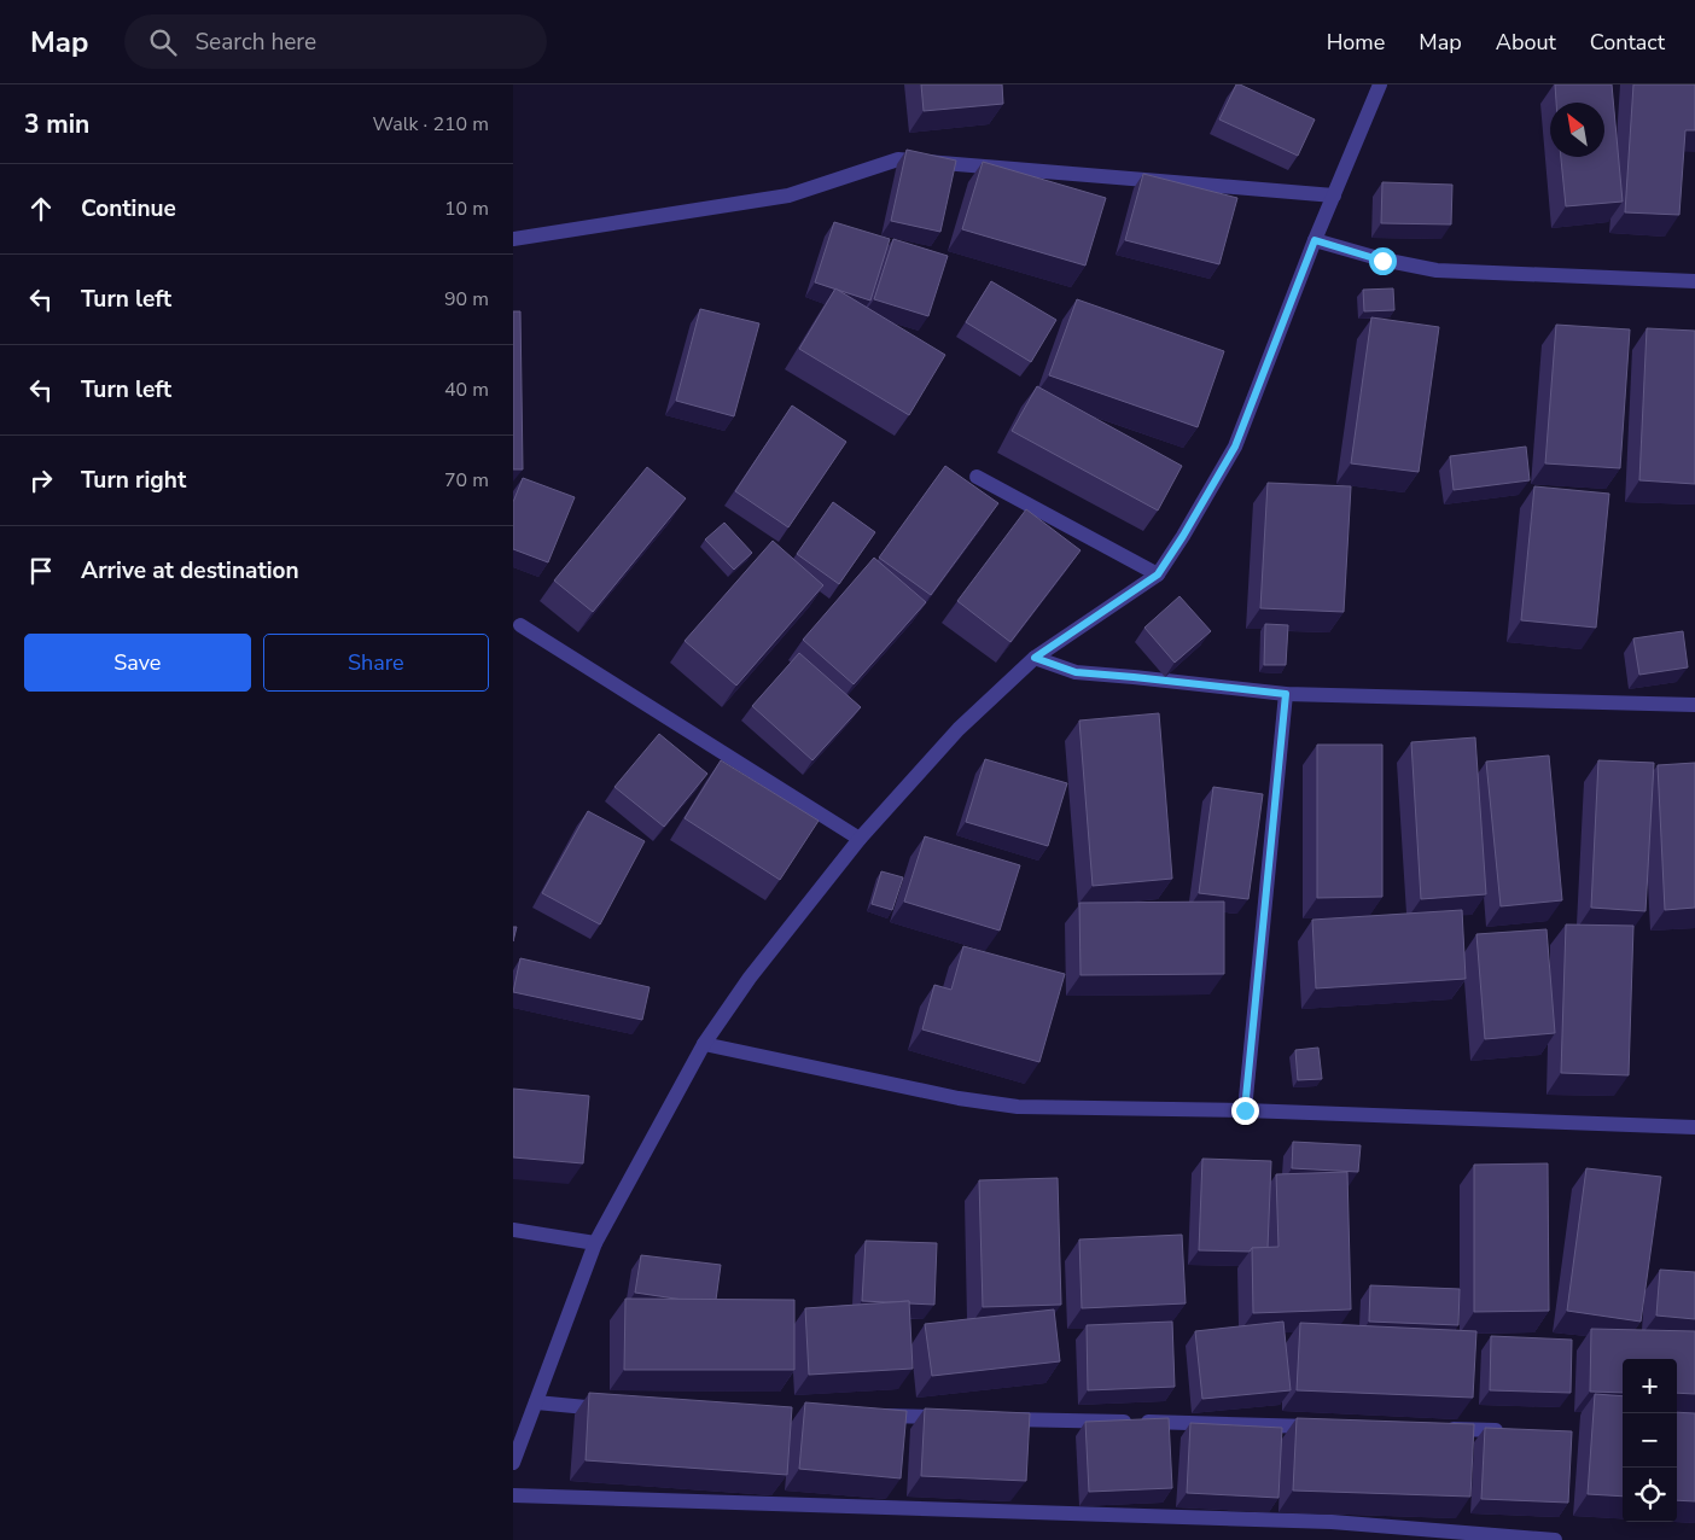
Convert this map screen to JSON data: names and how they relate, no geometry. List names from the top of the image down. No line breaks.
{"north":"top left","page":{"header":"Map","search":"Search here","nav":["Home","Map","About","Contact"],"heading":["3 min","Walk · 210 m"],"list":[["Continue","10 m"],["Turn left","90 m"],["Turn left","40 m"],["Turn right","70 m"],"Arrive at destination"],"buttons":["Save","Share"],"map_buttons":["+","−"]}}
